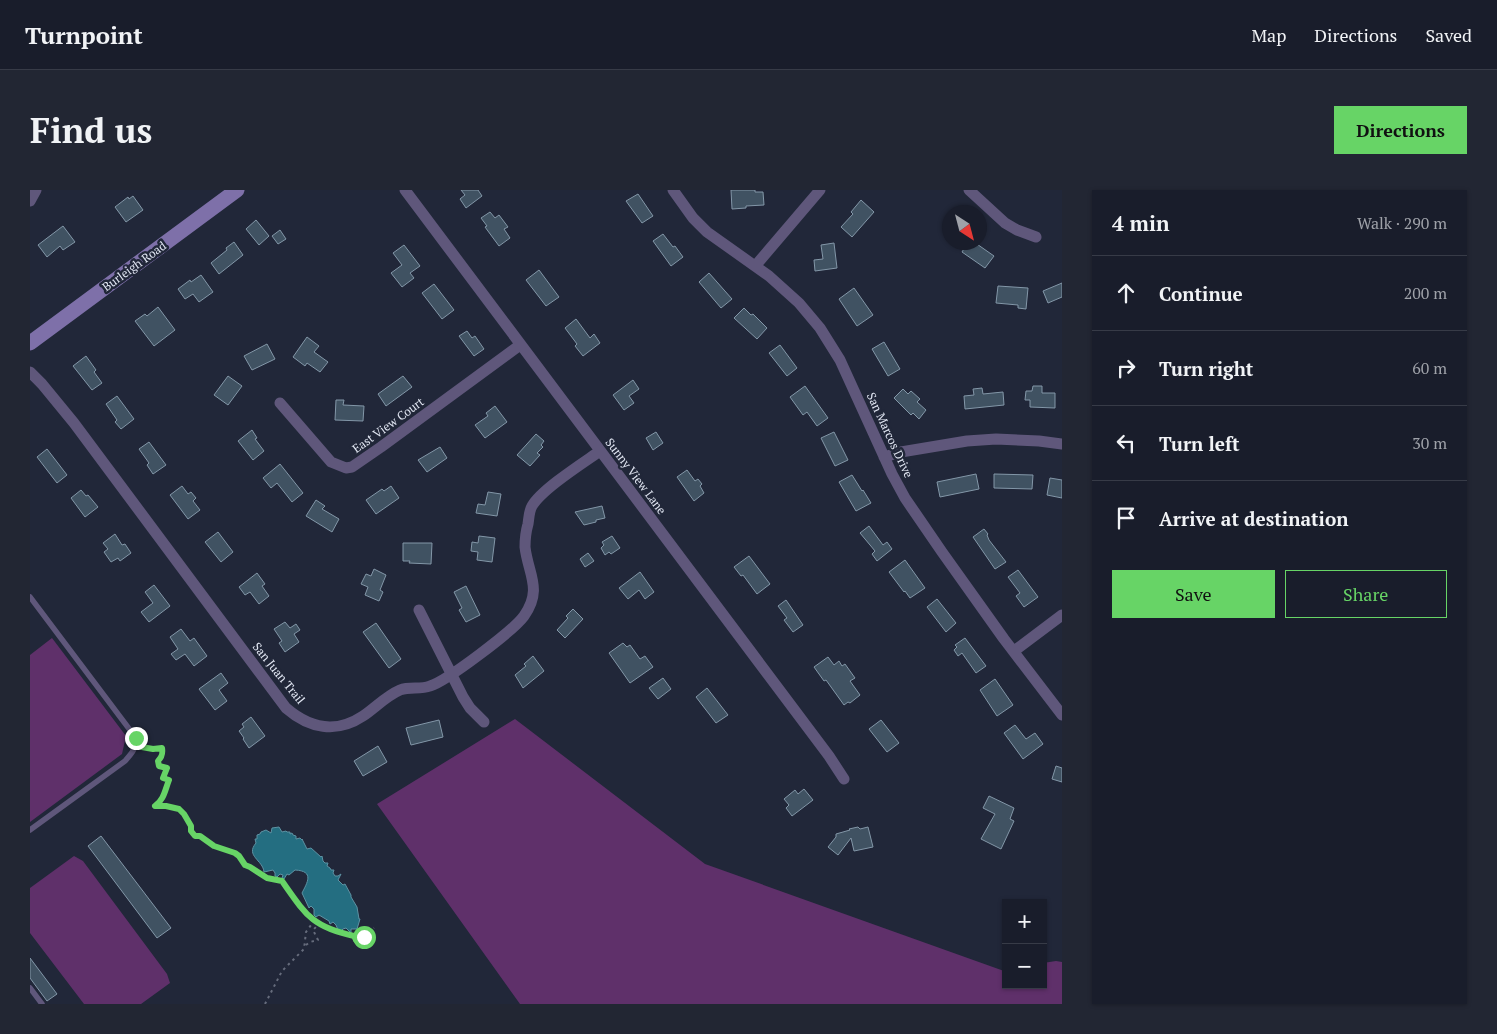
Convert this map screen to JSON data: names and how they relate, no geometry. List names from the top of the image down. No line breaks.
{"streets":{"street":["Burleigh Road","East View Court","San Marcos Drive","Sunny View Lane","San Juan Trail"]},"crossings":[["East View Court","Sunny View Lane"],["Sunny View Lane","San Juan Trail"]],"north":"bottom right","page":{"header":"Turnpoint","nav":["Map","Directions","Saved"],"buttons":["Directions",["Save","Share"]],"title":"Find us","heading":["4 min","Walk · 290 m"],"list":[["Continue","200 m"],["Turn right","60 m"],["Turn left","30 m"],"Arrive at destination"],"map_buttons":["+","−"]}}
